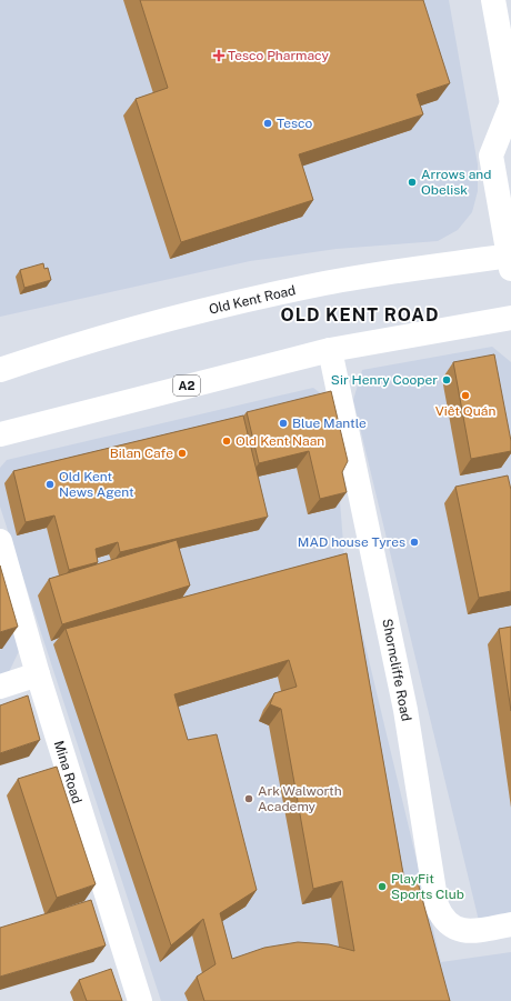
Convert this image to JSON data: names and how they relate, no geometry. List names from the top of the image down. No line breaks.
{"streets":{"main road":["Old Kent Road","A2","Shorncliffe Road","Mina Road"]},"crossings":[["A2","Shorncliffe Road"]],"districts":["OLD KENT ROAD"],"places":{"health":["Tesco Pharmacy"],"other":["Tesco","Arrows and Obelisk","Sir Henry Cooper","Viêt Quán","Blue Mantle","Old Kent Naan","Bilan Cafe","Old Kent News Agent","MAD house Tyres","Ark Walworth Academy","PlayFit Sports Club"]}}
